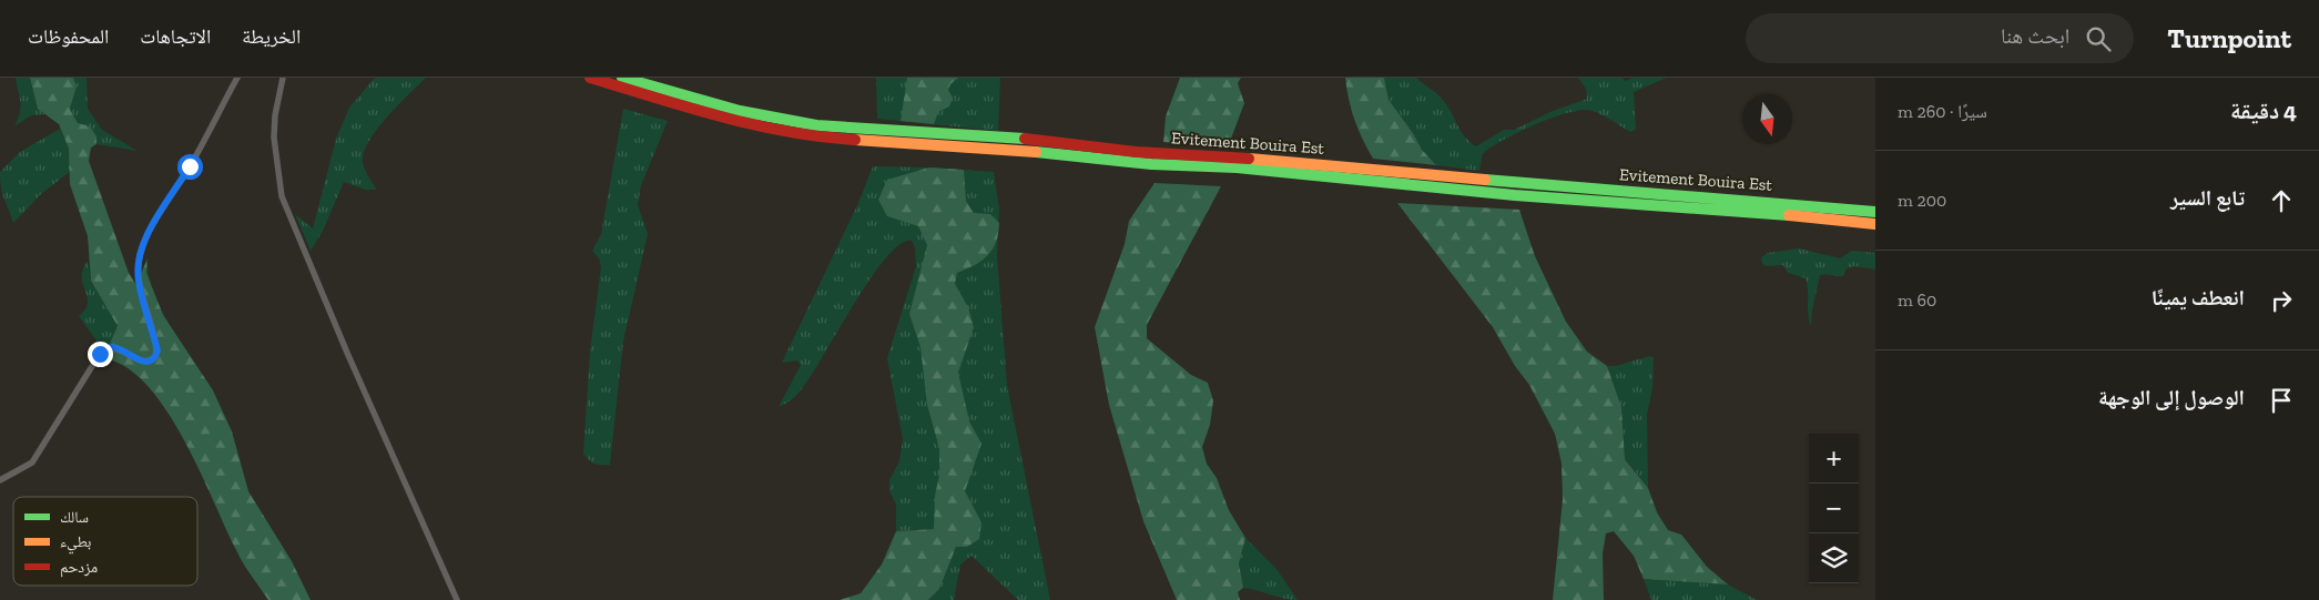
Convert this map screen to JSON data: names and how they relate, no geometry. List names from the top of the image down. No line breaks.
{"streets":{"highway":["Evitement Bouira Est"]},"legend":["سالك","بطيء","مزدحم"],"north":"bottom","page":{"header":"Turnpoint","search":"ابحث هنا","nav":["الخريطة","الاتجاهات","المحفوظات"],"heading":["4 دقيقة","سيرًا · 260 m"],"list":[["تابع السير","200 m"],["انعطف يمينًا","60 m"],"الوصول إلى الوجهة"],"map_buttons":["+","−"]}}
